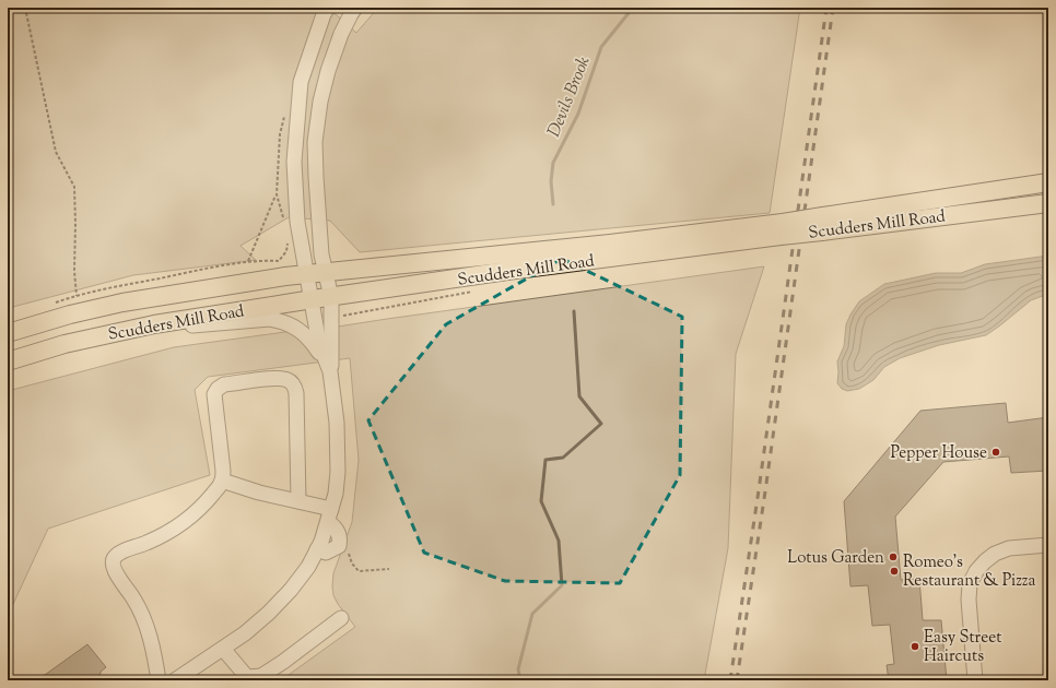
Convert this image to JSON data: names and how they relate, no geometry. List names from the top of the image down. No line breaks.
{"streets":{"main road":["Scudders Mill Road"]},"water":["Devils Brook"],"places":["Pepper House","Lotus Garden","Romeo's Restaurant & Pizza","Easy Street Haircuts"]}
